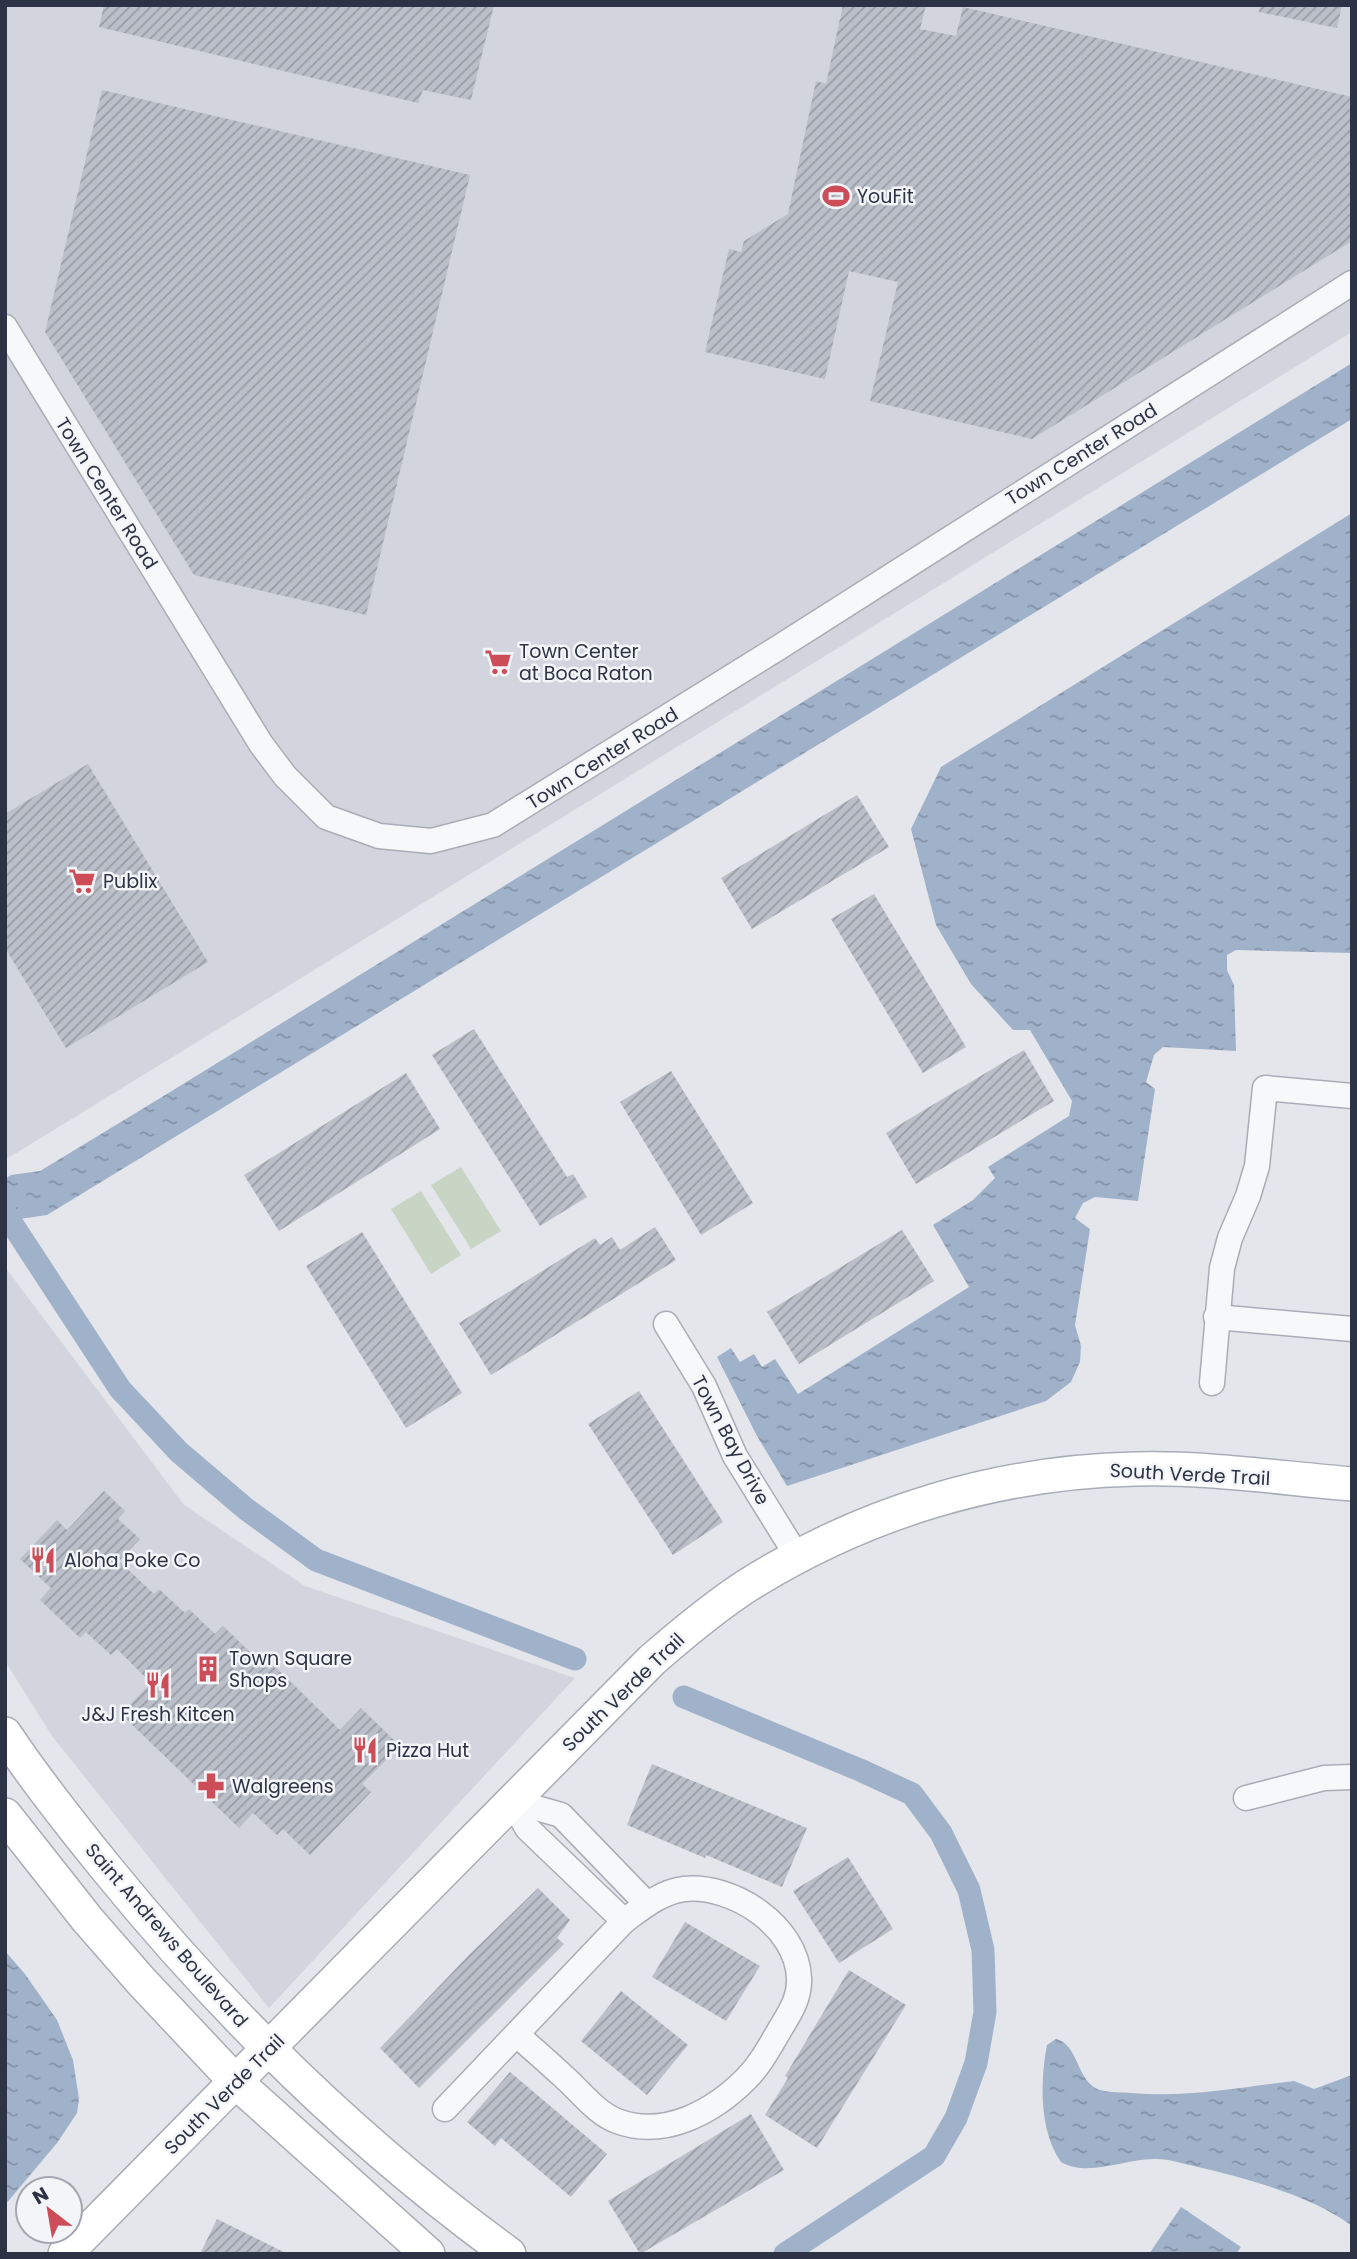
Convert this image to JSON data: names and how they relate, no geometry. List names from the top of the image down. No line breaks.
{"streets":{"street":["Town Center Road","Town Bay Drive","South Verde Trail","Saint Andrews Boulevard"]},"crossings":[["Town Bay Drive","South Verde Trail"],["South Verde Trail","Saint Andrews Boulevard"]],"places":{"sports":["YouFit"],"supermarket":["Town Center at Boca Raton","Publix"],"restaurant":["Aloha Poke Co","J&J Fresh Kitcen","Pizza Hut"],"building":["Town Square Shops"],"pharmacy":["Walgreens"]},"north":"top left"}
